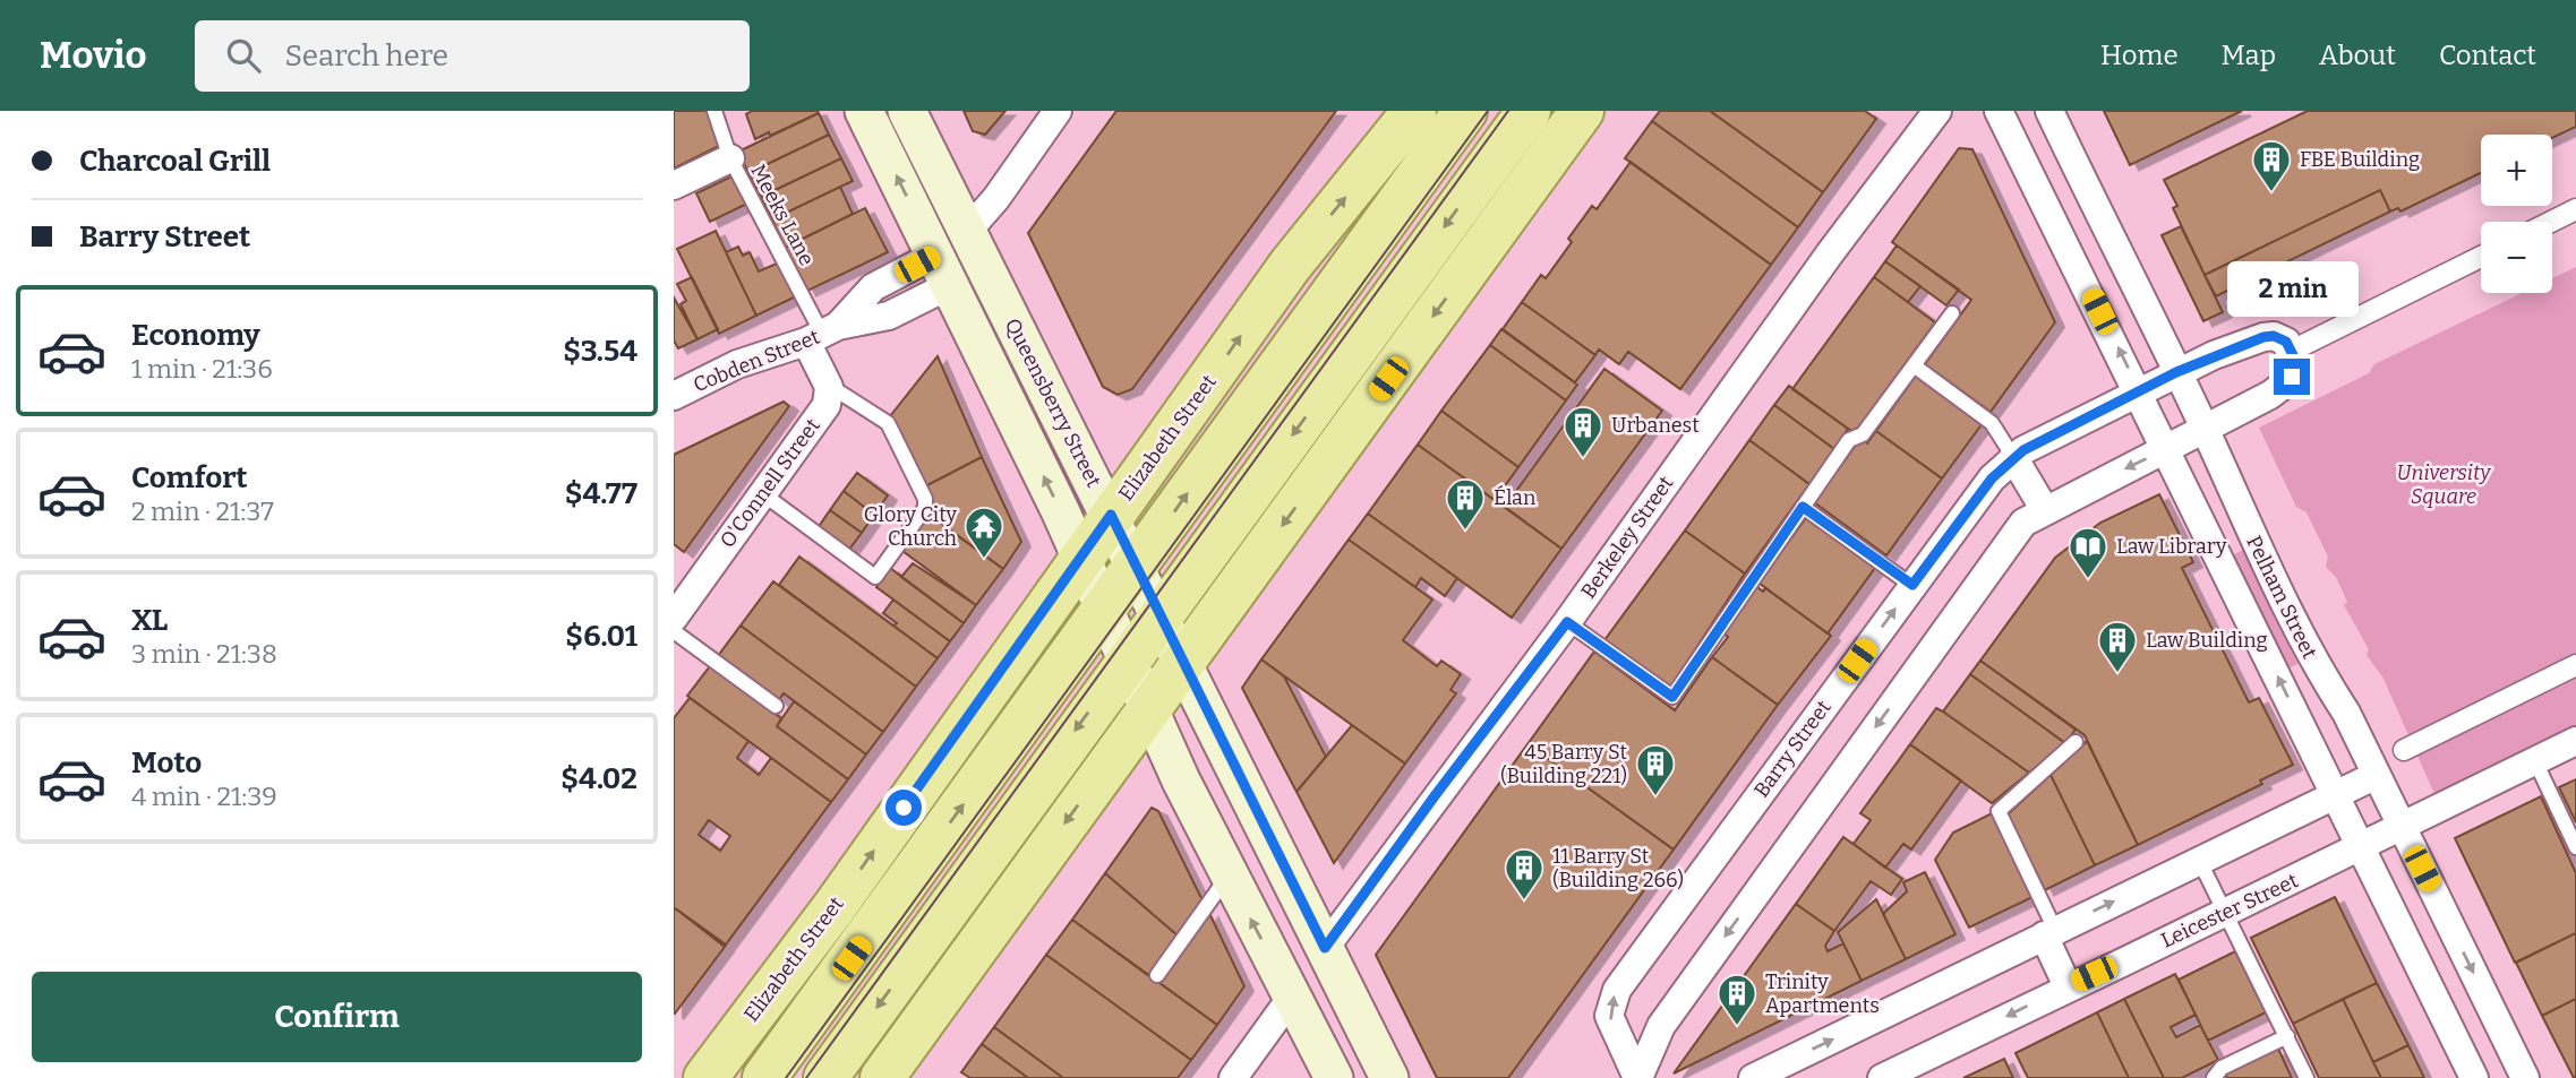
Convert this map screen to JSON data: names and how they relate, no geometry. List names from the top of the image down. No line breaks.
{"streets":{"main road":["Queensberry Street","Elizabeth Street","Berkeley Street"],"street":["Cobden Street","O'Connell Street","Pelham Street","Barry Street","Leicester Street"],"lane":["Meeks Lane"]},"crossings":[["Meeks Lane","Cobden Street"],["Cobden Street","Queensberry Street"],["Queensberry Street","Elizabeth Street"],["Queensberry Street","Berkeley Street"],["Pelham Street","Barry Street"],["Pelham Street","Leicester Street"]],"parks":["University Square"],"places":{"building":["FBE Building","Urbanest","Élan","Law Building","45 Barry St (Building 221)","11 Barry St (Building 266)","Trinity Apartments"],"temple":["Glory City Church"],"library":["Law Library"]},"page":{"header":"Movio","search":"Search here","nav":["Home","Map","About","Contact"],"banner":["Charcoal Grill","Barry Street"],"map_buttons":["+","−"],"bubble":"2 min","list":[{"name":"Economy","note":"1 min · 21:36","value":"$3.54"},{"name":"Comfort","note":"2 min · 21:37","value":"$4.77"},{"name":"XL","note":"3 min · 21:38","value":"$6.01"},{"name":"Moto","note":"4 min · 21:39","value":"$4.02"}],"buttons":"Confirm"}}
